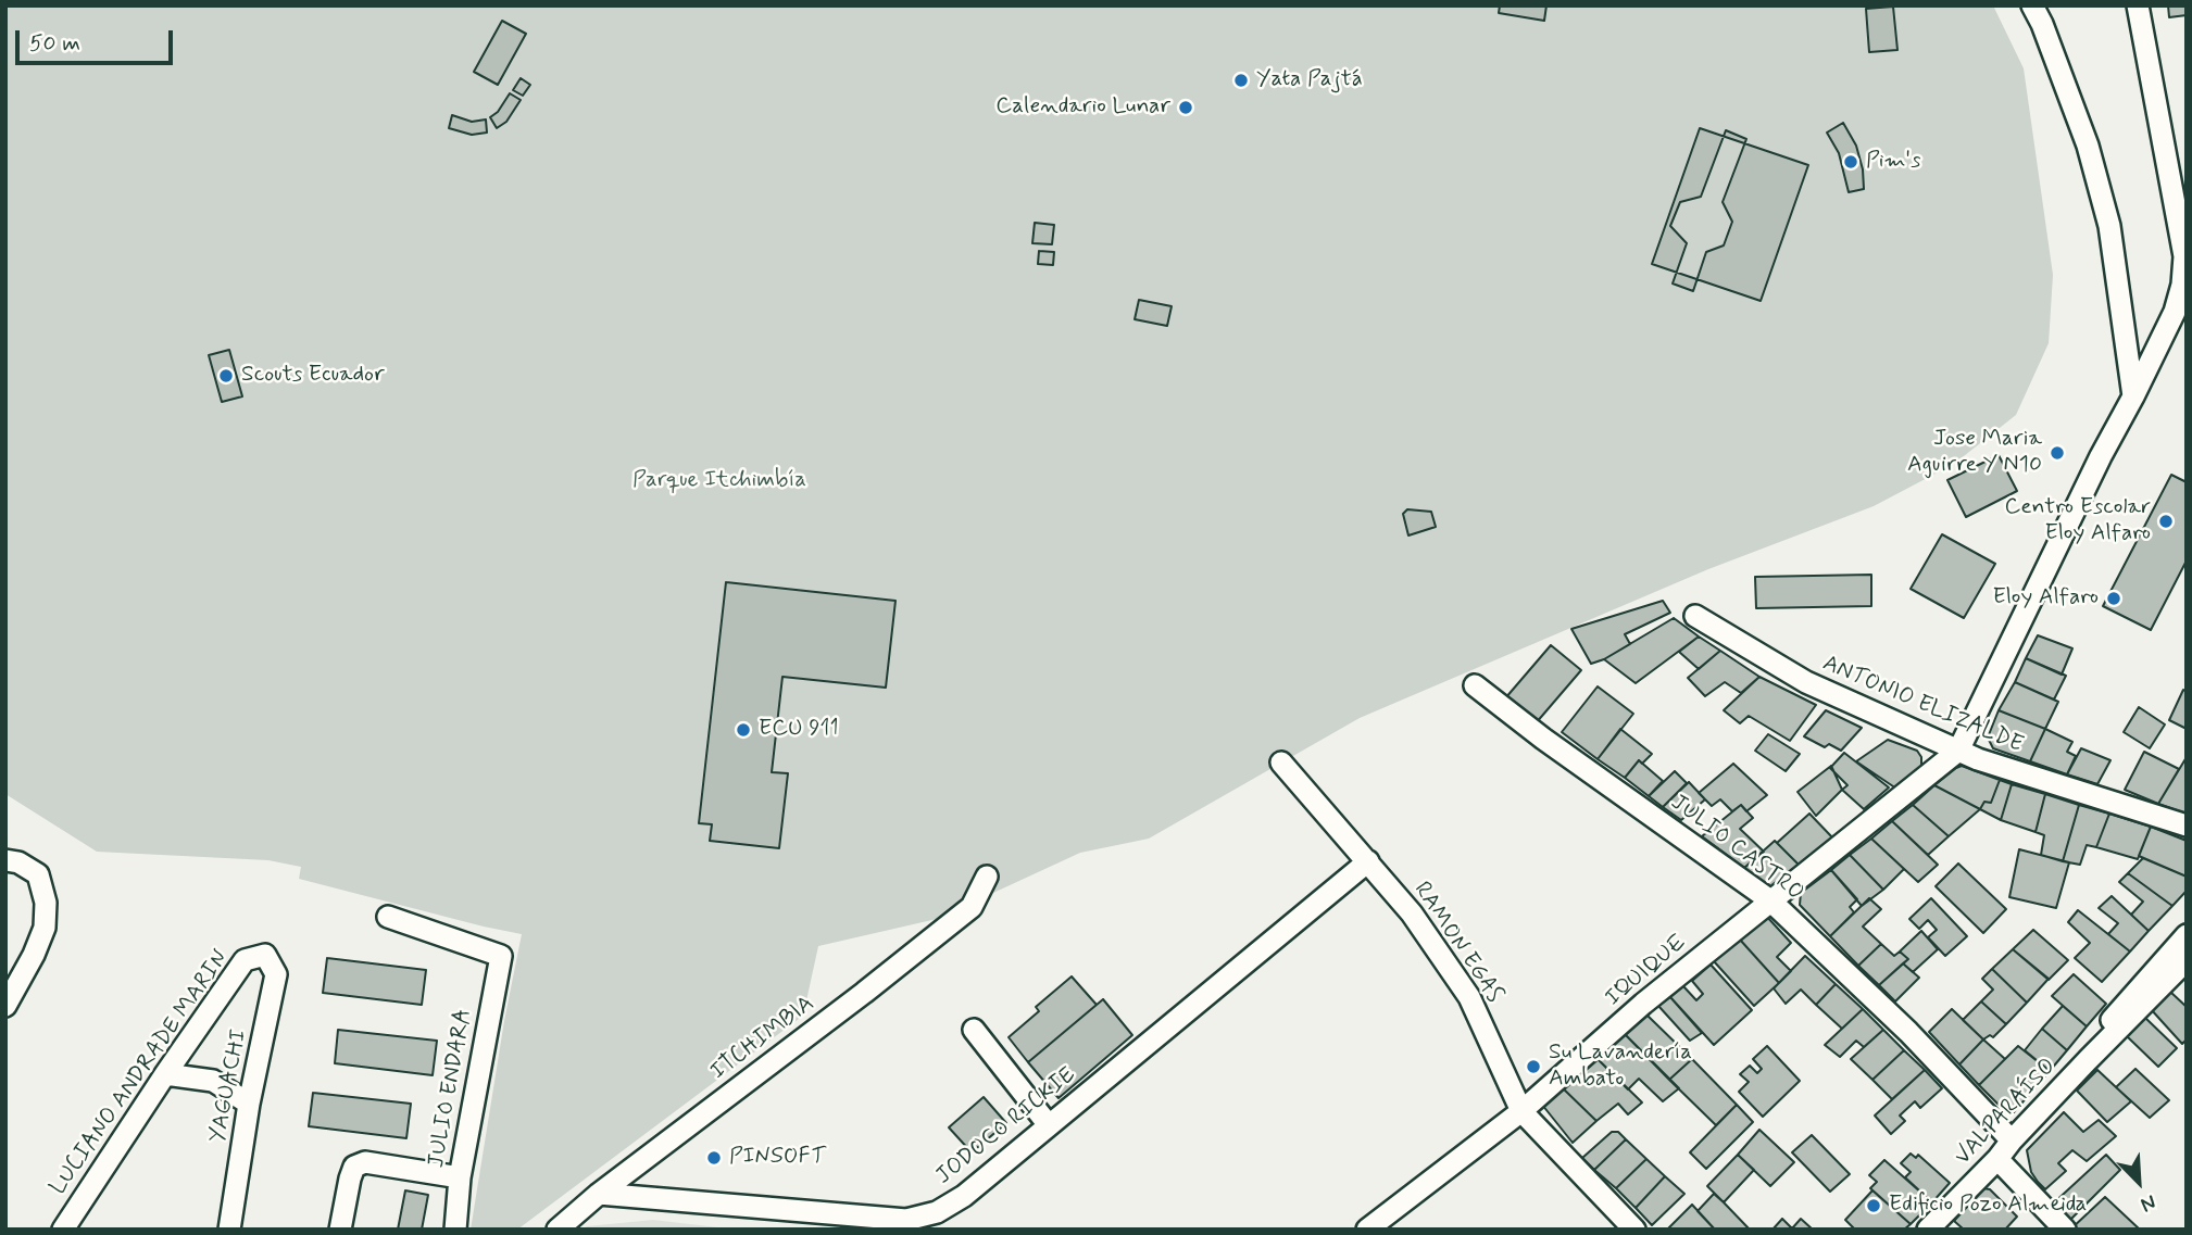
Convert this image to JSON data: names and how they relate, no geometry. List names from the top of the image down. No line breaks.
{"streets":{"street":["ANTONIO ELIZALDE","JULIO CASTRO","RAMON EGAS","IQUIQUE","ITCHIMBIA","LUCIANO ANDRADE MARIN","YAGUACHI","JULIO ENDARA","VALPARAÍSO","JODOCO RICKIE"]},"crossings":[["ANTONIO ELIZALDE","IQUIQUE"],["JULIO CASTRO","IQUIQUE"],["JULIO CASTRO","VALPARAÍSO"],["RAMON EGAS","IQUIQUE"],["RAMON EGAS","JODOCO RICKIE"],["ITCHIMBIA","JODOCO RICKIE"],["LUCIANO ANDRADE MARIN","YAGUACHI"]],"parks":["Parque Itchimbía"],"places":["Yata Pajtá","Calendario Lunar","Pim's","Scouts Ecuador","Jose Maria Aguirre Y N10","Centro Escolar Eloy Alfaro","Eloy Alfaro","ECU 911","Su Lavandería Ambato","PINSOFT","Edificio Pozo Almeida"],"scale_bar":"50 m","north":"bottom right"}
